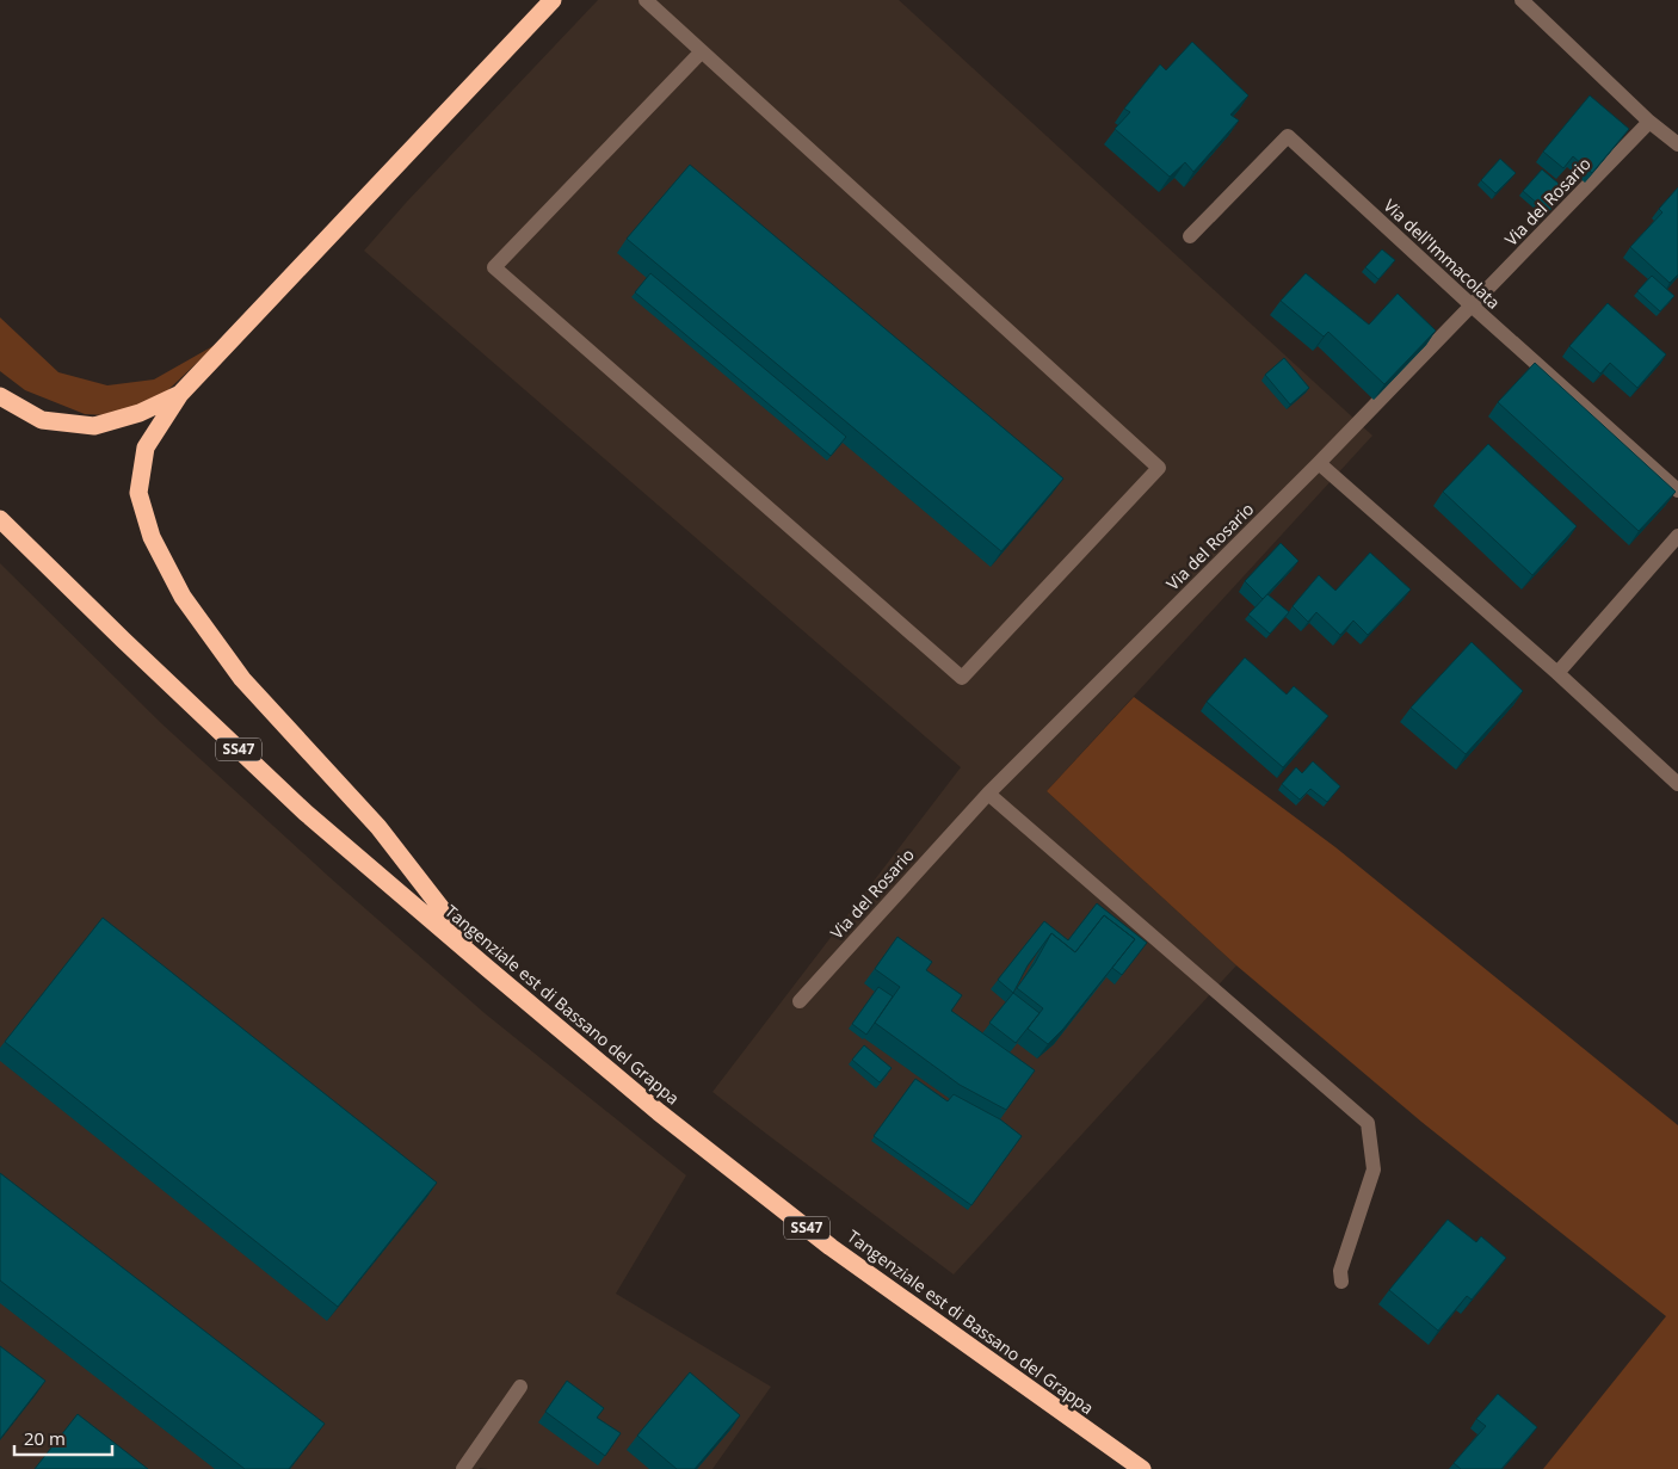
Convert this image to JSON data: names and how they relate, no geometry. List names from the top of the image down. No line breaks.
{"streets":{"highway":["SS47","Tangenziale est di Bassano del Grappa"],"street":["Via del Rosario","Via dell'Immacolata"]},"crossings":[["Via del Rosario","Via dell'Immacolata"]],"scale_bar":"20 m"}
